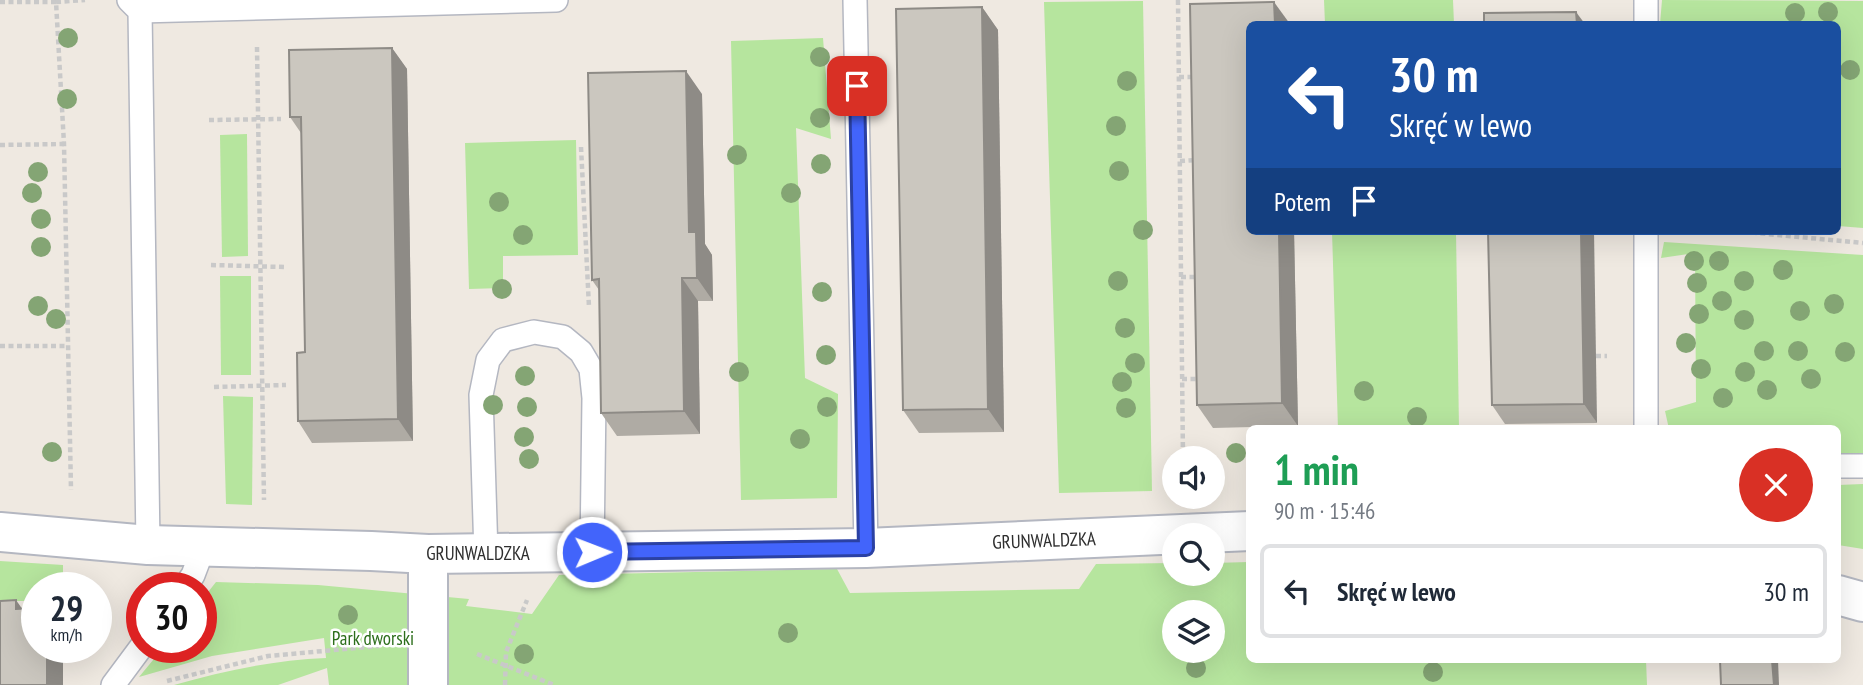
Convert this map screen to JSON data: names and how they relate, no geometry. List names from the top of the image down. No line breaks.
{"streets":{"street":["GRUNWALDZKA"]},"parks":["Park dworski"],"page":{"turn":["30 m","Skręć w lewo"],"then":"Potem","heading":["1 min","90 m · 15:46"],"list":[{"name":"Skręć w lewo","value":"30 m"}],"speed":"29 km/h","limit":"30"}}
